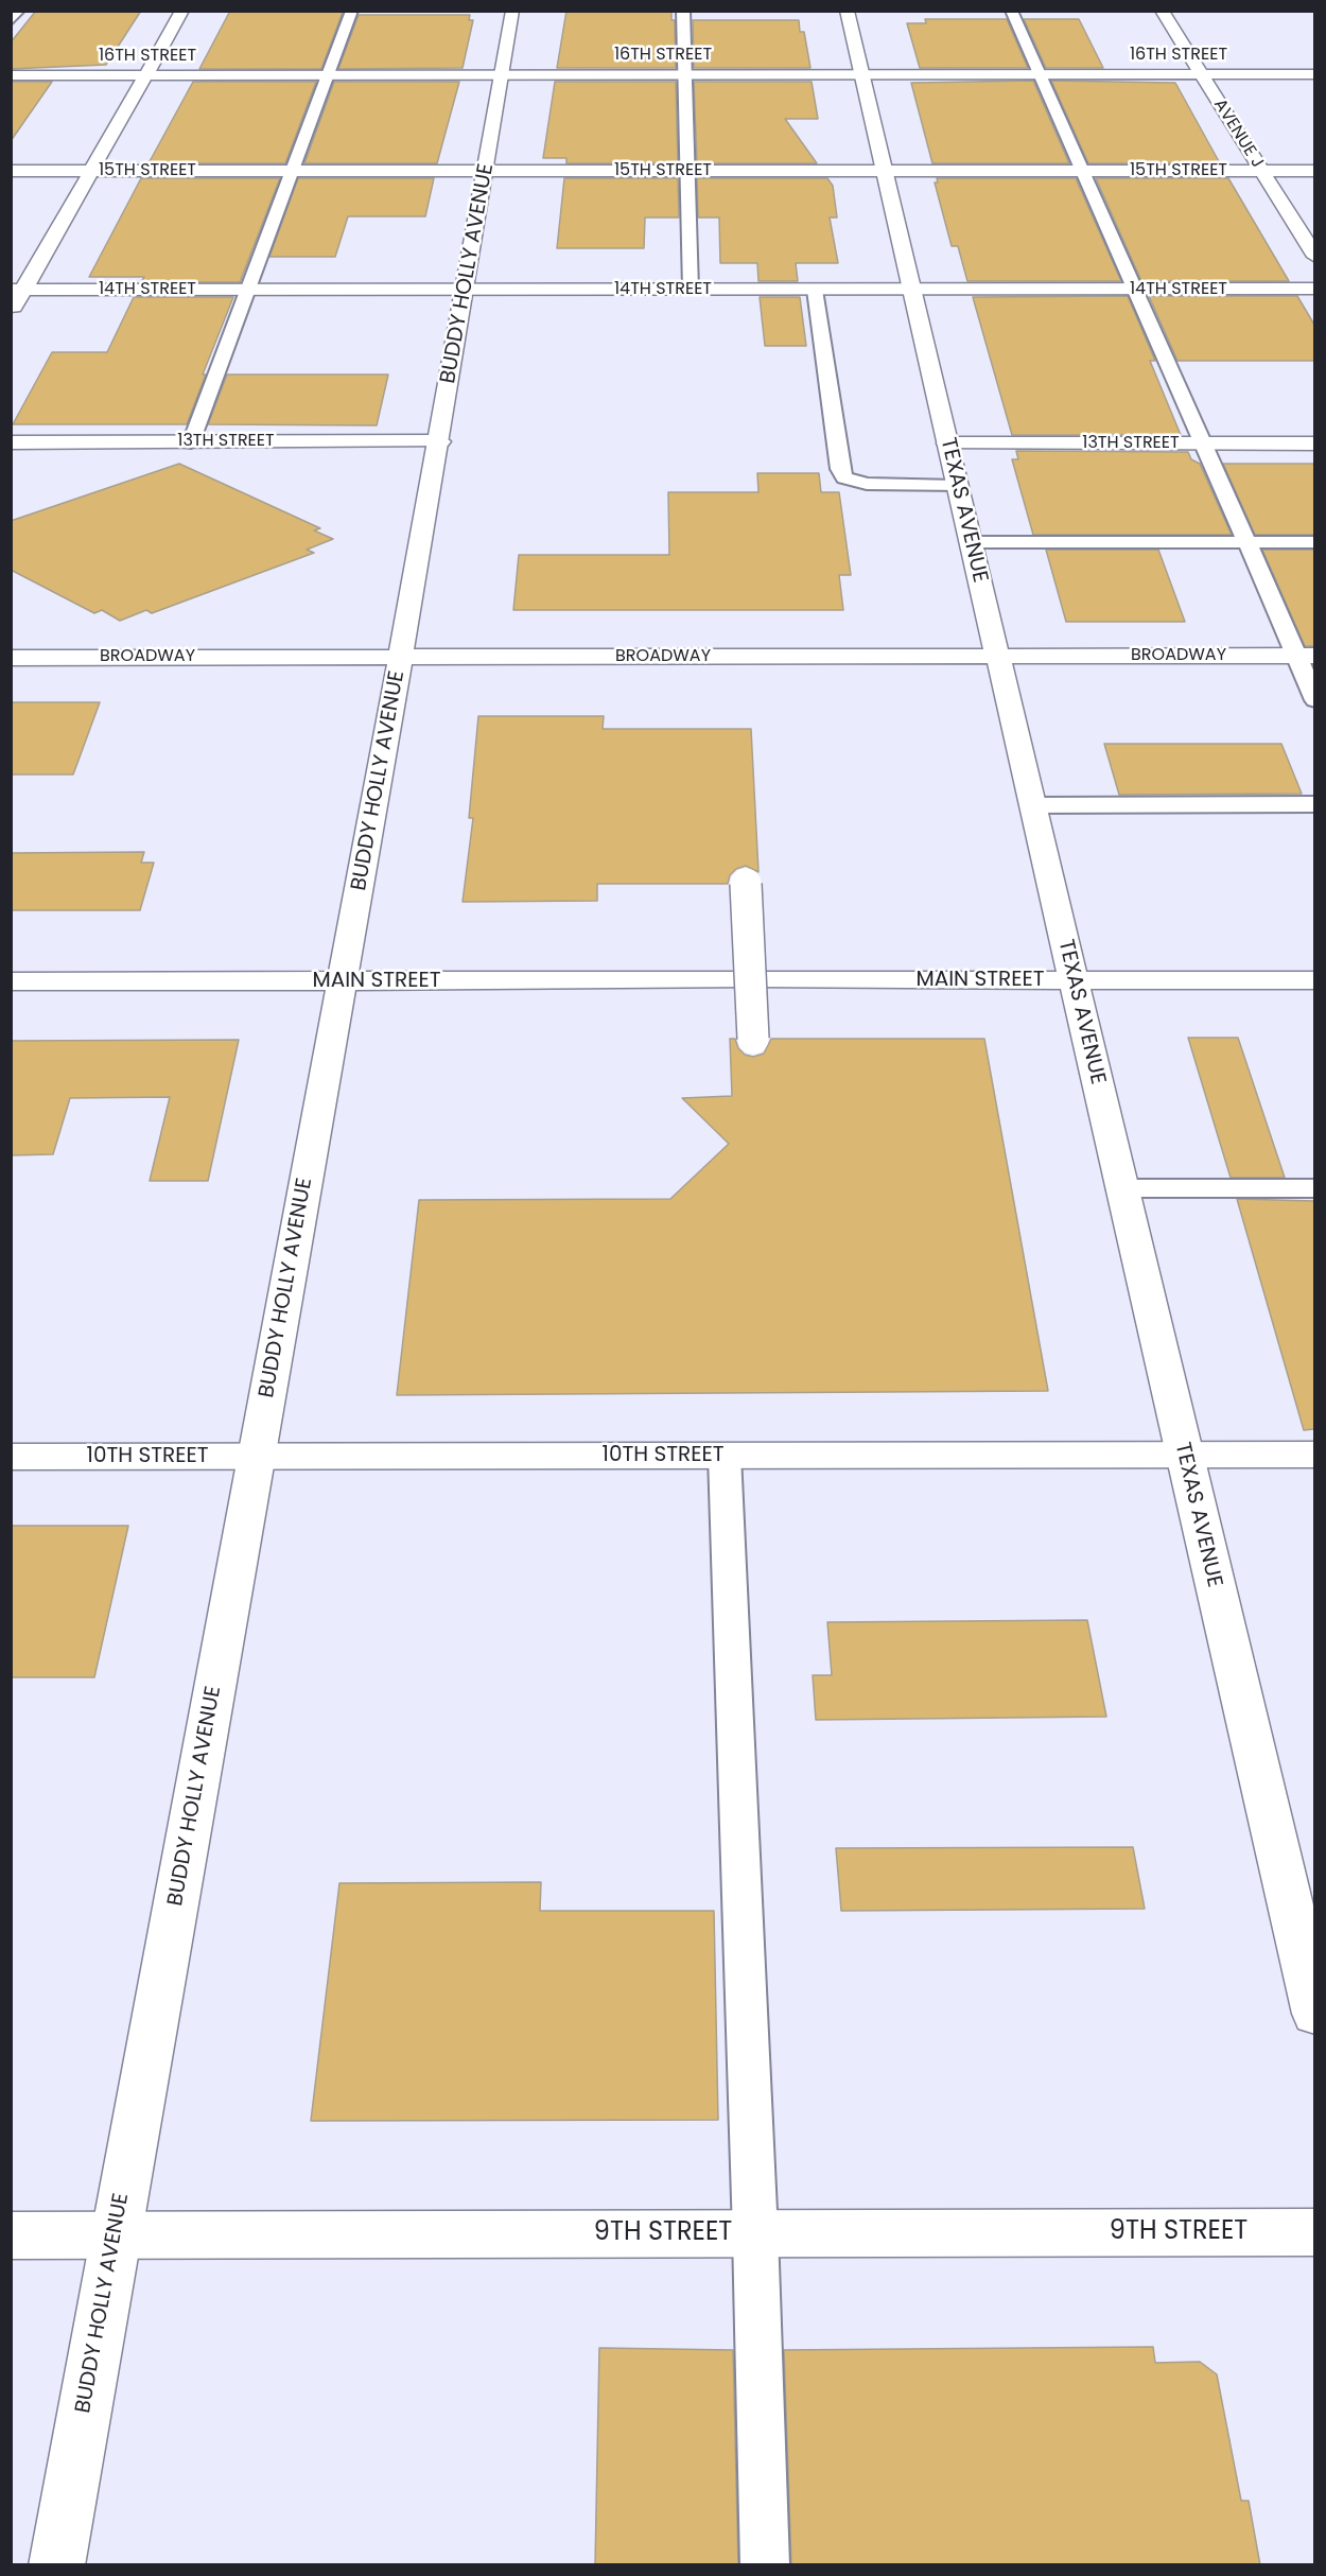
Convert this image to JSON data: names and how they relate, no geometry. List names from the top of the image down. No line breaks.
{"streets":{"street":["16TH STREET","AVENUE J","15TH STREET","BUDDY HOLLY AVENUE","14TH STREET","13TH STREET","TEXAS AVENUE","BROADWAY","MAIN STREET","10TH STREET","9TH STREET"]},"crossings":[["16TH STREET","AVENUE J"],["16TH STREET","BUDDY HOLLY AVENUE"],["16TH STREET","TEXAS AVENUE"],["AVENUE J","15TH STREET"],["15TH STREET","BUDDY HOLLY AVENUE"],["15TH STREET","TEXAS AVENUE"],["BUDDY HOLLY AVENUE","14TH STREET"],["BUDDY HOLLY AVENUE","13TH STREET"],["BUDDY HOLLY AVENUE","BROADWAY"],["BUDDY HOLLY AVENUE","MAIN STREET"],["BUDDY HOLLY AVENUE","10TH STREET"],["BUDDY HOLLY AVENUE","9TH STREET"],["14TH STREET","TEXAS AVENUE"],["13TH STREET","TEXAS AVENUE"],["TEXAS AVENUE","BROADWAY"],["TEXAS AVENUE","MAIN STREET"],["TEXAS AVENUE","10TH STREET"]]}
